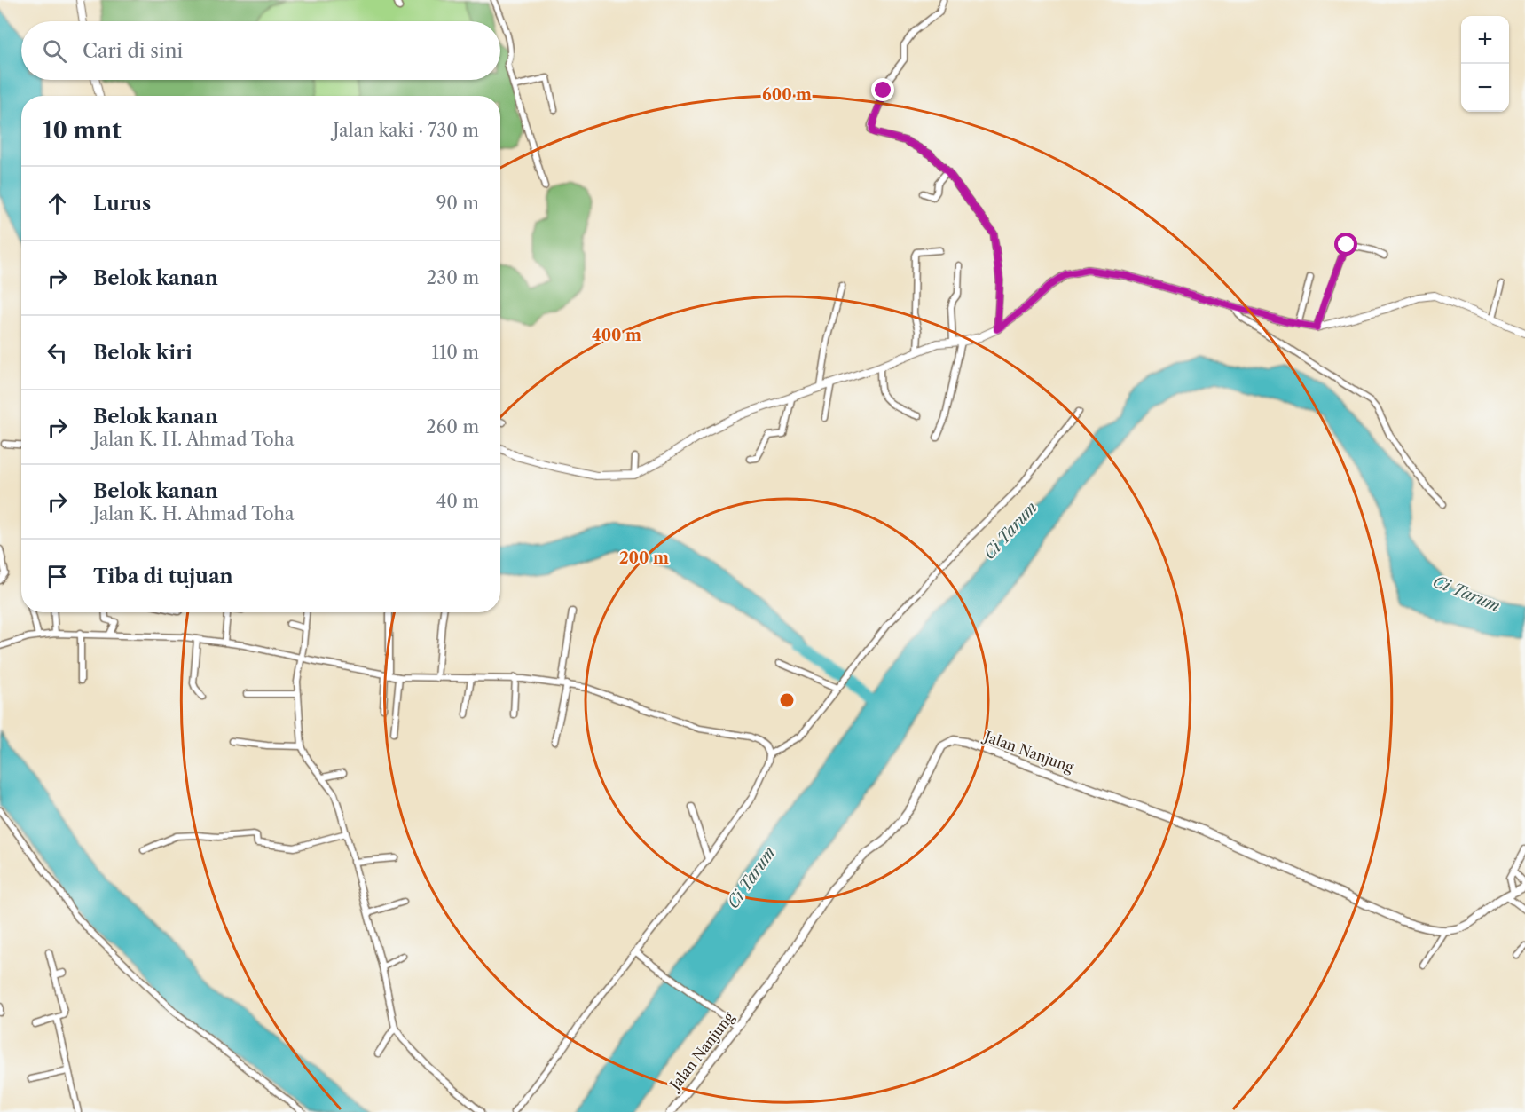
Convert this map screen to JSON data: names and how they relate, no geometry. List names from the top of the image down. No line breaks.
{"streets":{"main road":["Jalan Nanjung"]},"water":["Ci Tarum"],"page":{"map_buttons":["+","−"],"search":"Cari di sini","heading":["10 mnt","Jalan kaki · 730 m"],"list":[["Lurus","90 m"],["Belok kanan","230 m"],["Belok kiri","110 m"],["Belok kanan","Jalan K. H. Ahmad Toha","260 m"],["Belok kanan","Jalan K. H. Ahmad Toha","40 m"],"Tiba di tujuan"]},"rings":["600 m","400 m","200 m"]}
